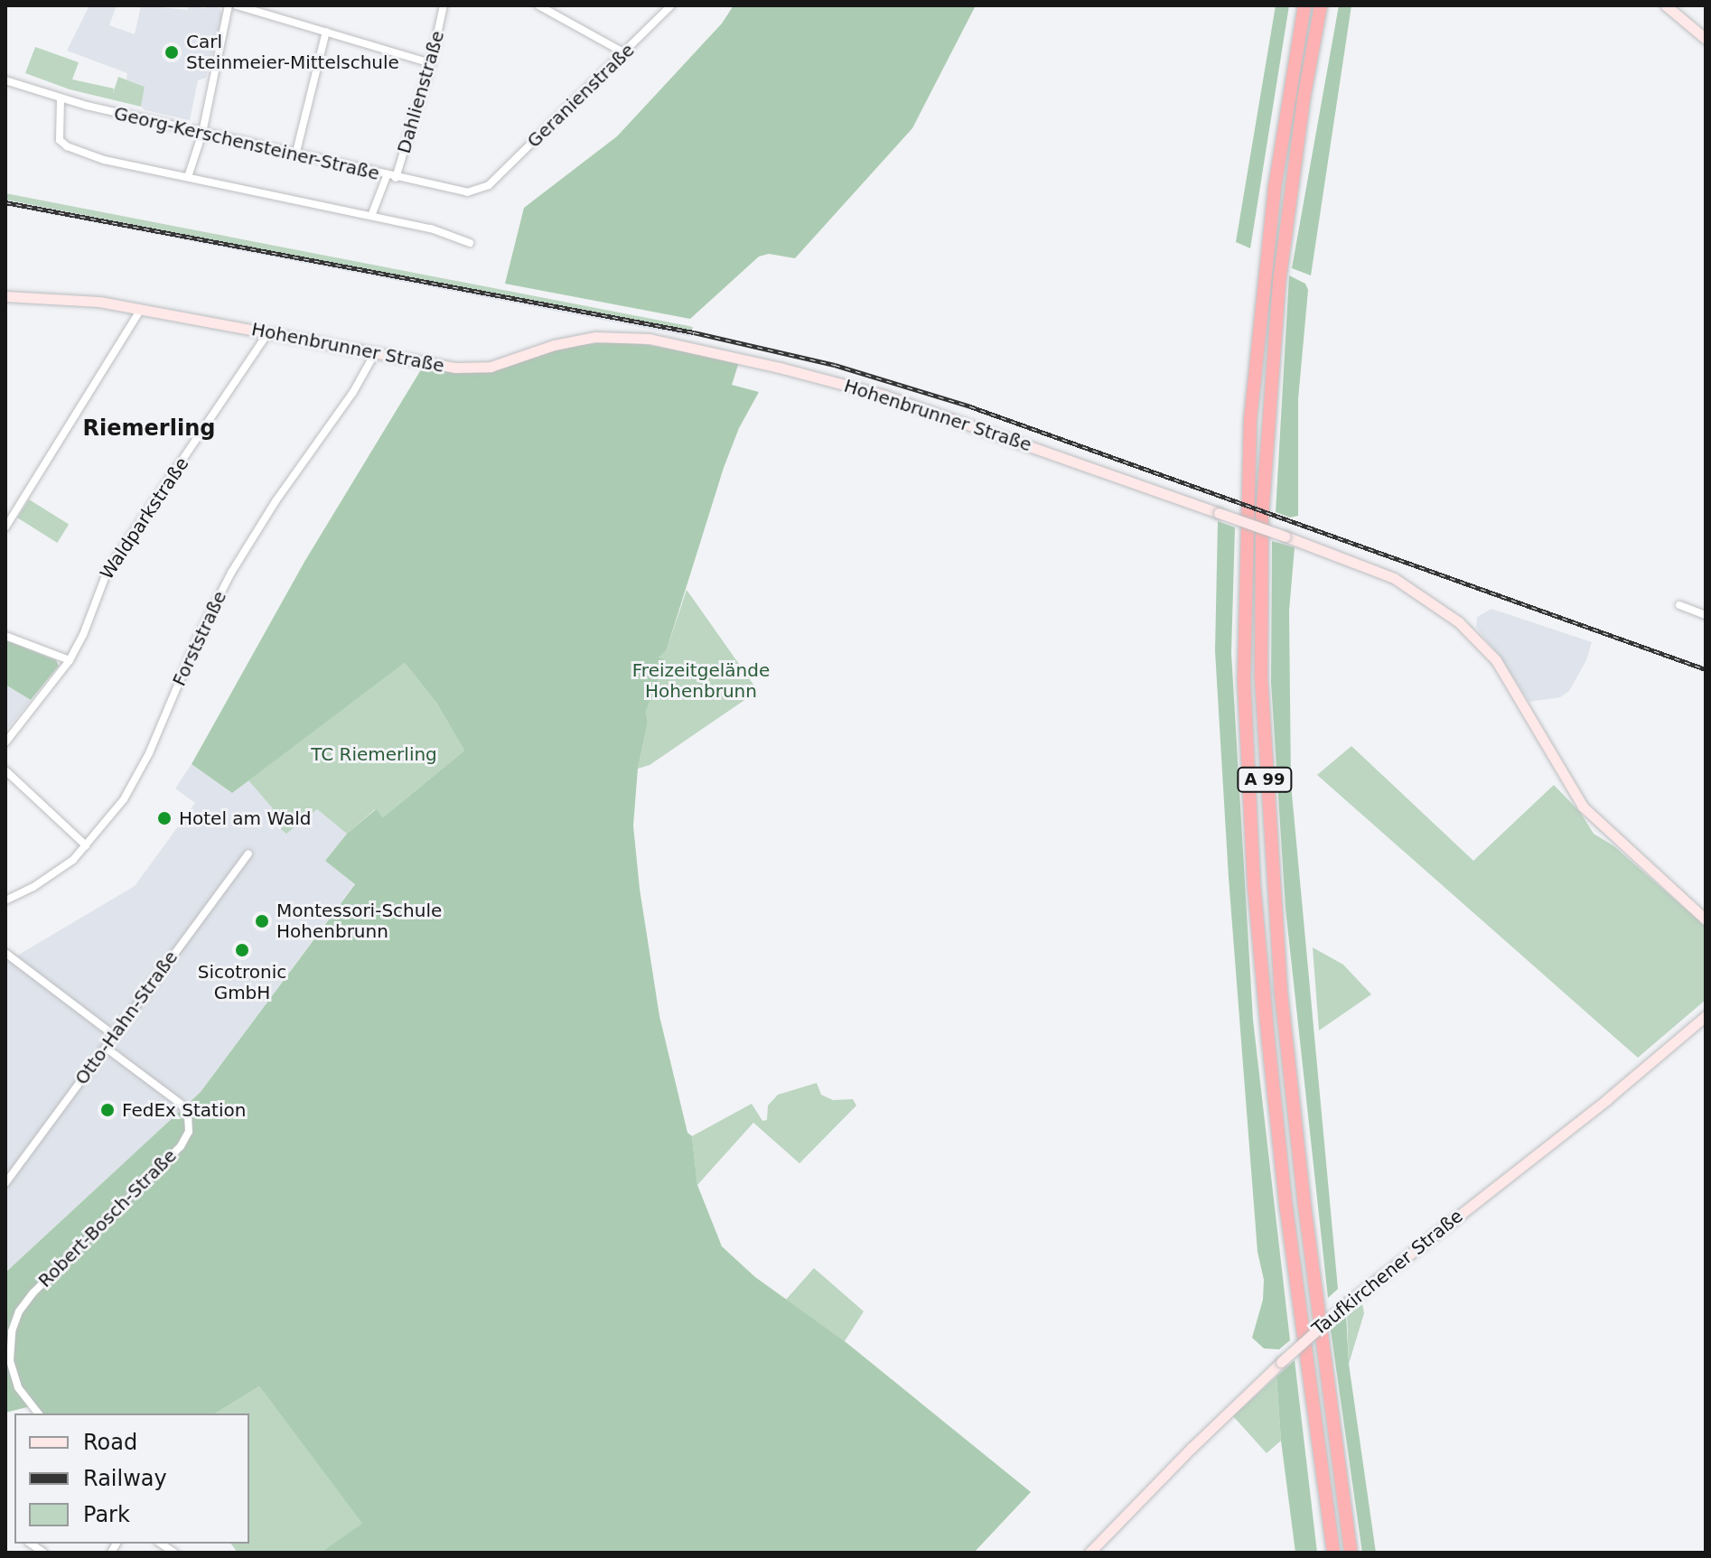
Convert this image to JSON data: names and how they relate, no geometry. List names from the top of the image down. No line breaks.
{"streets":{"highway":["A 99"],"street":["Dahlienstraße","Geranienstraße","Georg-Kerschensteiner-Straße","Hohenbrunner Straße","Waldparkstraße","Forststraße","Otto-Hahn-Straße","Robert-Bosch-Straße","Taufkirchener Straße"]},"crossings":[["Dahlienstraße","Georg-Kerschensteiner-Straße"],["Geranienstraße","Georg-Kerschensteiner-Straße"],["Hohenbrunner Straße","Waldparkstraße"],["Hohenbrunner Straße","Forststraße"],["Otto-Hahn-Straße","Robert-Bosch-Straße"]],"districts":["Riemerling"],"parks":["Freizeitgelände Hohenbrunn","TC Riemerling"],"places":["Carl Steinmeier-Mittelschule","Hotel am Wald","Montessori-Schule Hohenbrunn","Sicotronic GmbH","FedEx Station"],"legend":["Road","Railway","Park"]}
